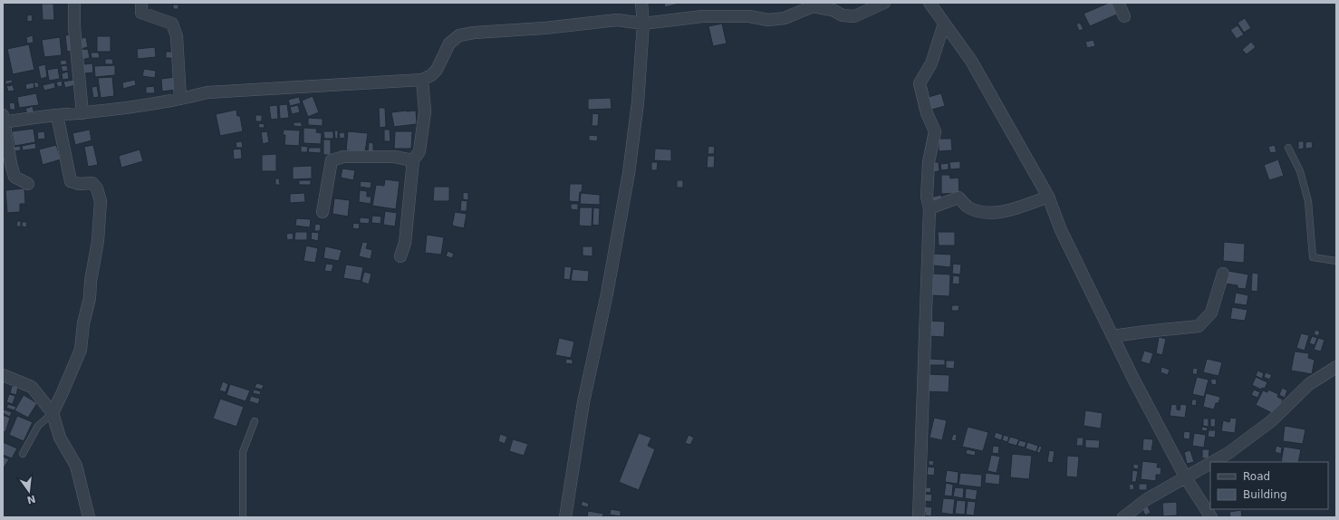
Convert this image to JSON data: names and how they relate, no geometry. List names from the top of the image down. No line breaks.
{"legend":["Road","Building"],"north":"bottom"}
